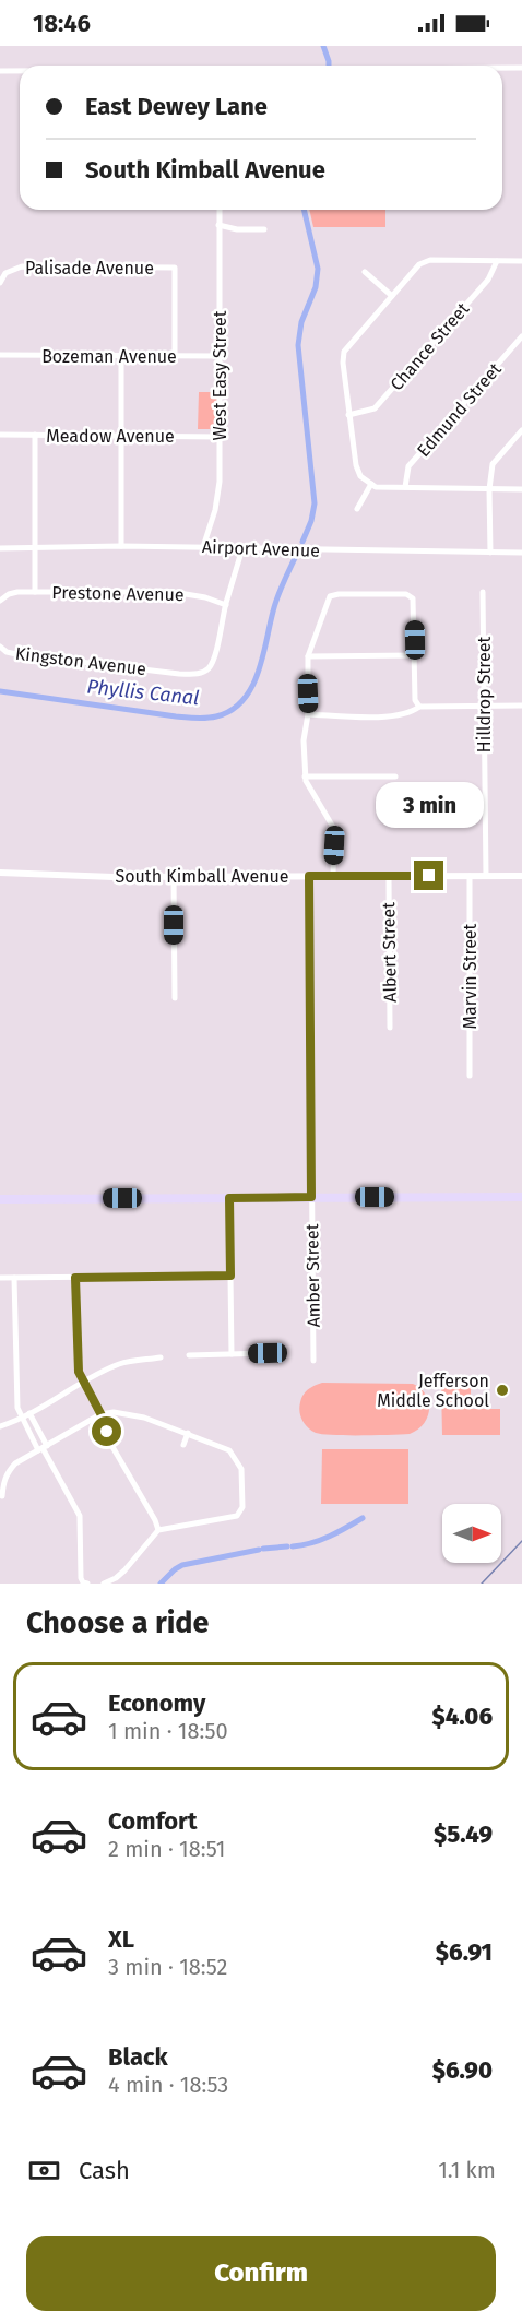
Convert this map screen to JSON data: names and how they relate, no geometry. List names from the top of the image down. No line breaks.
{"streets":{"street":["Palisade Avenue","Chance Street","Bozeman Avenue","West Easy Street","Edmund Street","Meadow Avenue","Airport Avenue","Prestone Avenue","Kingston Avenue","Hilldrop Street","South Kimball Avenue","Albert Street","Marvin Street","Amber Street"]},"crossings":[["Palisade Avenue","Bozeman Avenue"],["Bozeman Avenue","West Easy Street"],["West Easy Street","Meadow Avenue"],["West Easy Street","Airport Avenue"],["Prestone Avenue","Kingston Avenue"],["Hilldrop Street","South Kimball Avenue"],["South Kimball Avenue","Albert Street"],["South Kimball Avenue","Marvin Street"],["South Kimball Avenue","Amber Street"]],"water":["Phyllis Canal"],"places":["Jefferson Middle School"],"north":"right","page":{"status":"18:46","banner":["East Dewey Lane","South Kimball Avenue"],"bubble":"3 min","heading":"Choose a ride","list":[{"name":"Economy","note":"1 min · 18:50","value":"$4.06"},{"name":"Comfort","note":"2 min · 18:51","value":"$5.49"},{"name":"XL","note":"3 min · 18:52","value":"$6.91"},{"name":"Black","note":"4 min · 18:53","value":"$6.90"}],"pay":["Cash","1.1 km"],"buttons":"Confirm"}}
